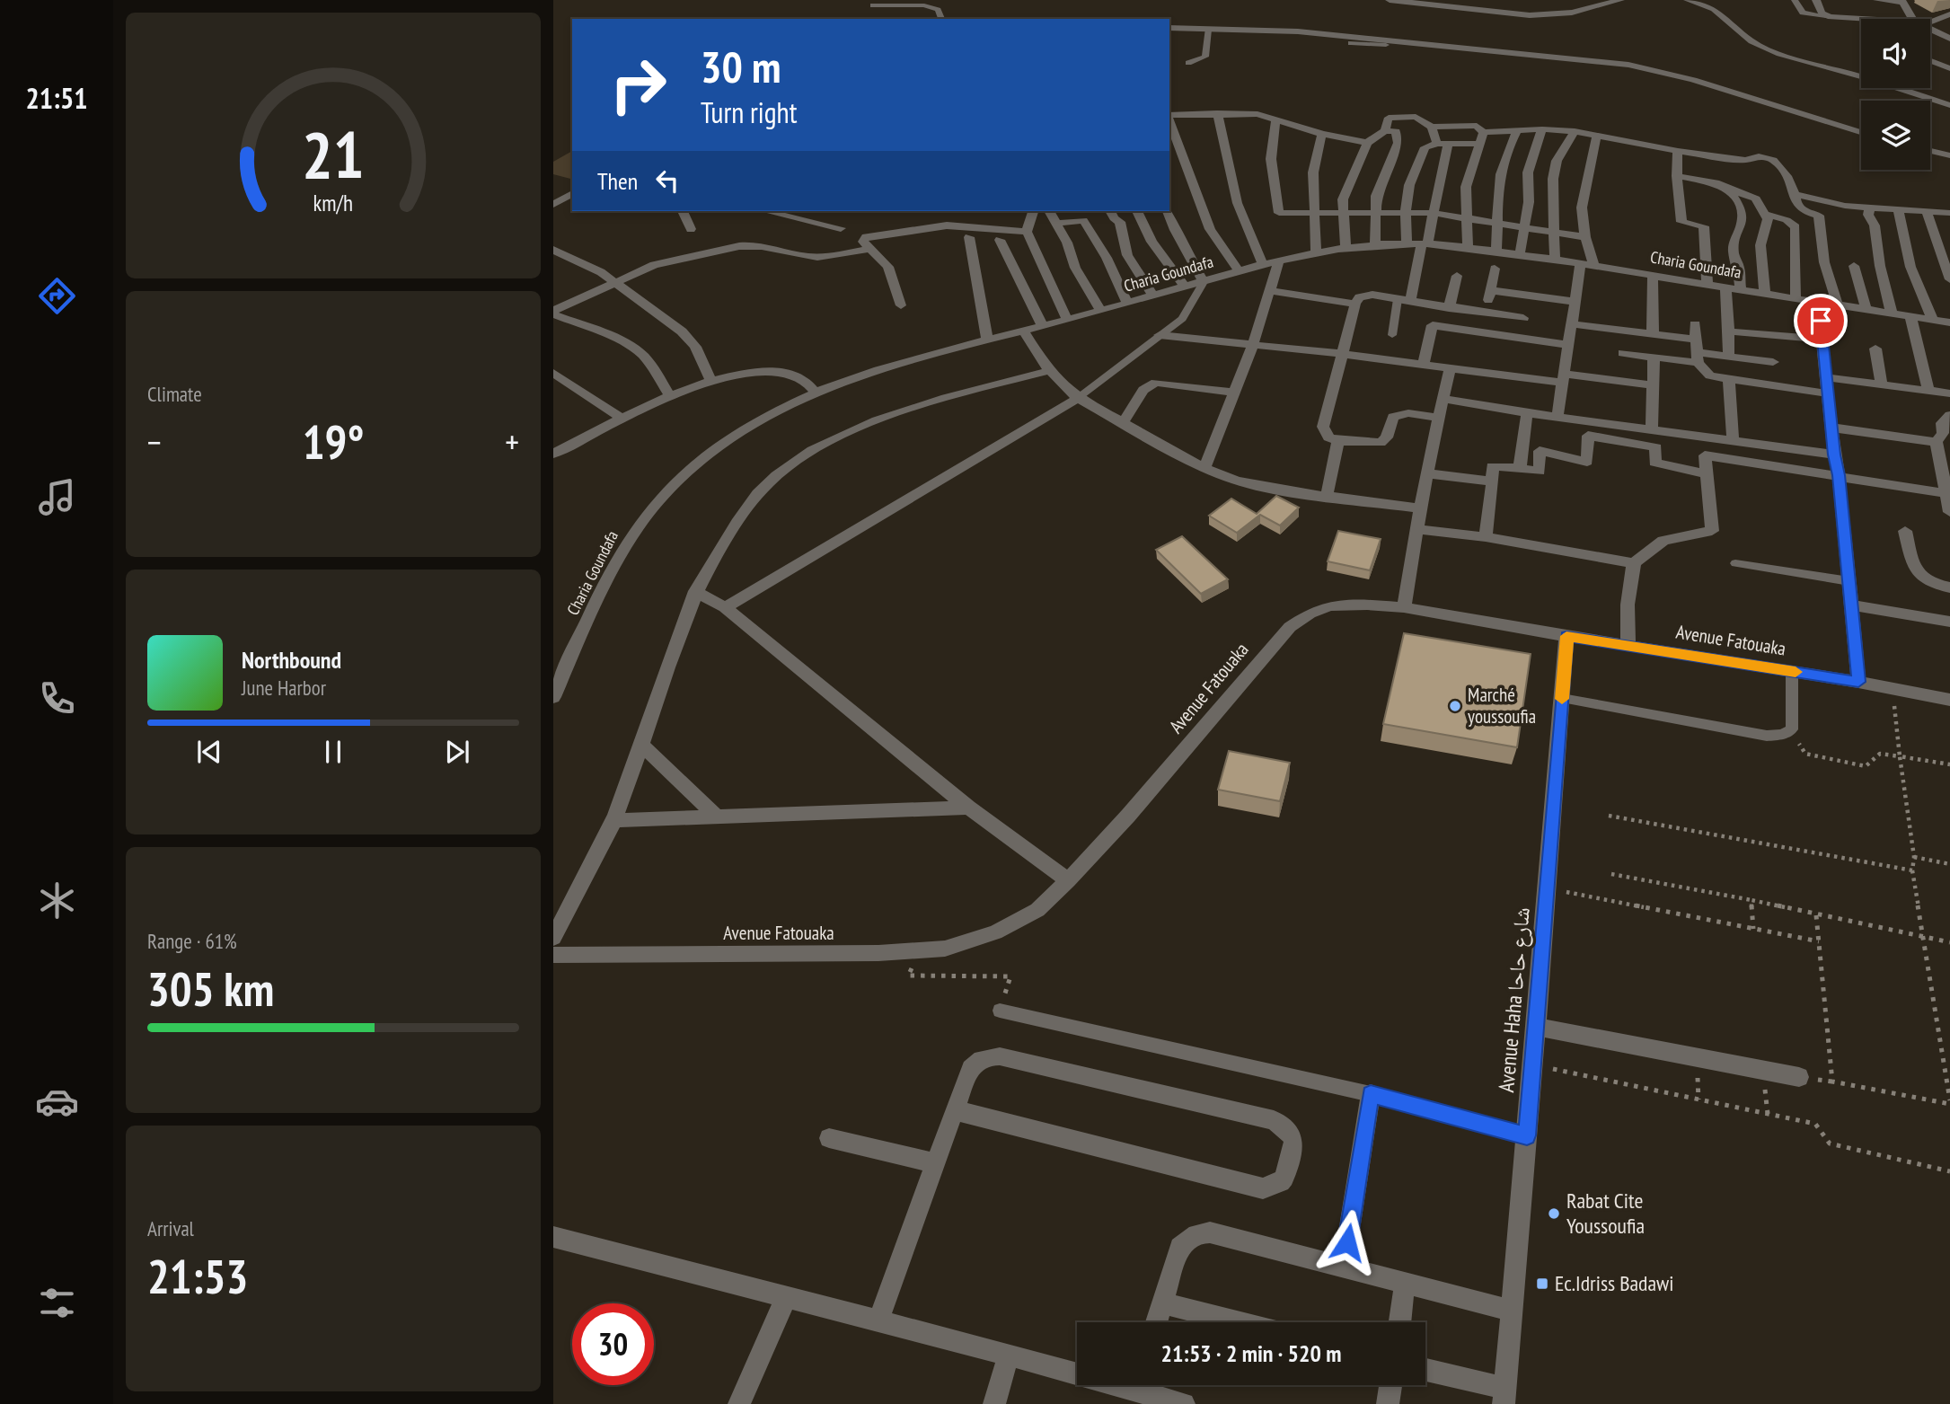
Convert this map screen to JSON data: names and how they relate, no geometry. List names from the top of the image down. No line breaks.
{"streets":{"street":["Charia Goundafa","Avenue Fatouaka","Avenue Haha شارع حاحا"]},"crossings":[["Avenue Fatouaka","Avenue Haha شارع حاحا"]],"places":{"other":["Marché youssoufia","Rabat Cite Youssoufia"],"transit":["Ec.Idriss Badawi"]},"page":{"tabs":"21:51","turn":["30 m","Turn right"],"then":"Then","tile":["Climate",["Range · 61%","305 km"],["Arrival","21:53"]],"heat":["−","19°","+"],"song":["Northbound","June Harbor"],"limit":"30","trip":"21:53 · 2 min · 520 m","gauge":["21","km/h"]}}
